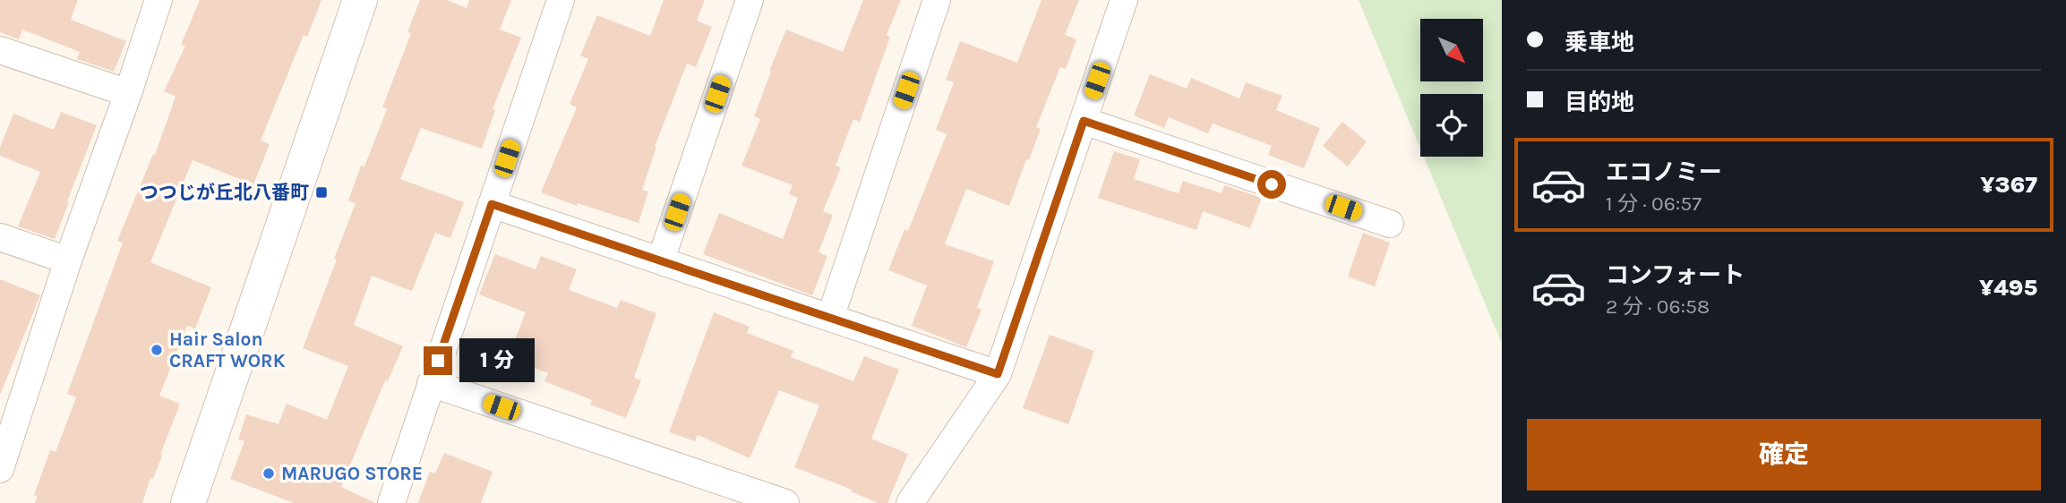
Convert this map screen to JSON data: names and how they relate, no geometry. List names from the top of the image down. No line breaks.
{"places":{"transit":["つつじが丘北八番町"],"other":["Hair Salon CRAFT WORK","MARUGO STORE"]},"north":"bottom right","page":{"banner":["乗車地","目的地"],"list":[{"name":"エコノミー","note":"1 分 · 06:57","value":"¥367"},{"name":"コンフォート","note":"2 分 · 06:58","value":"¥495"}],"bubble":"1 分","buttons":"確定"}}
